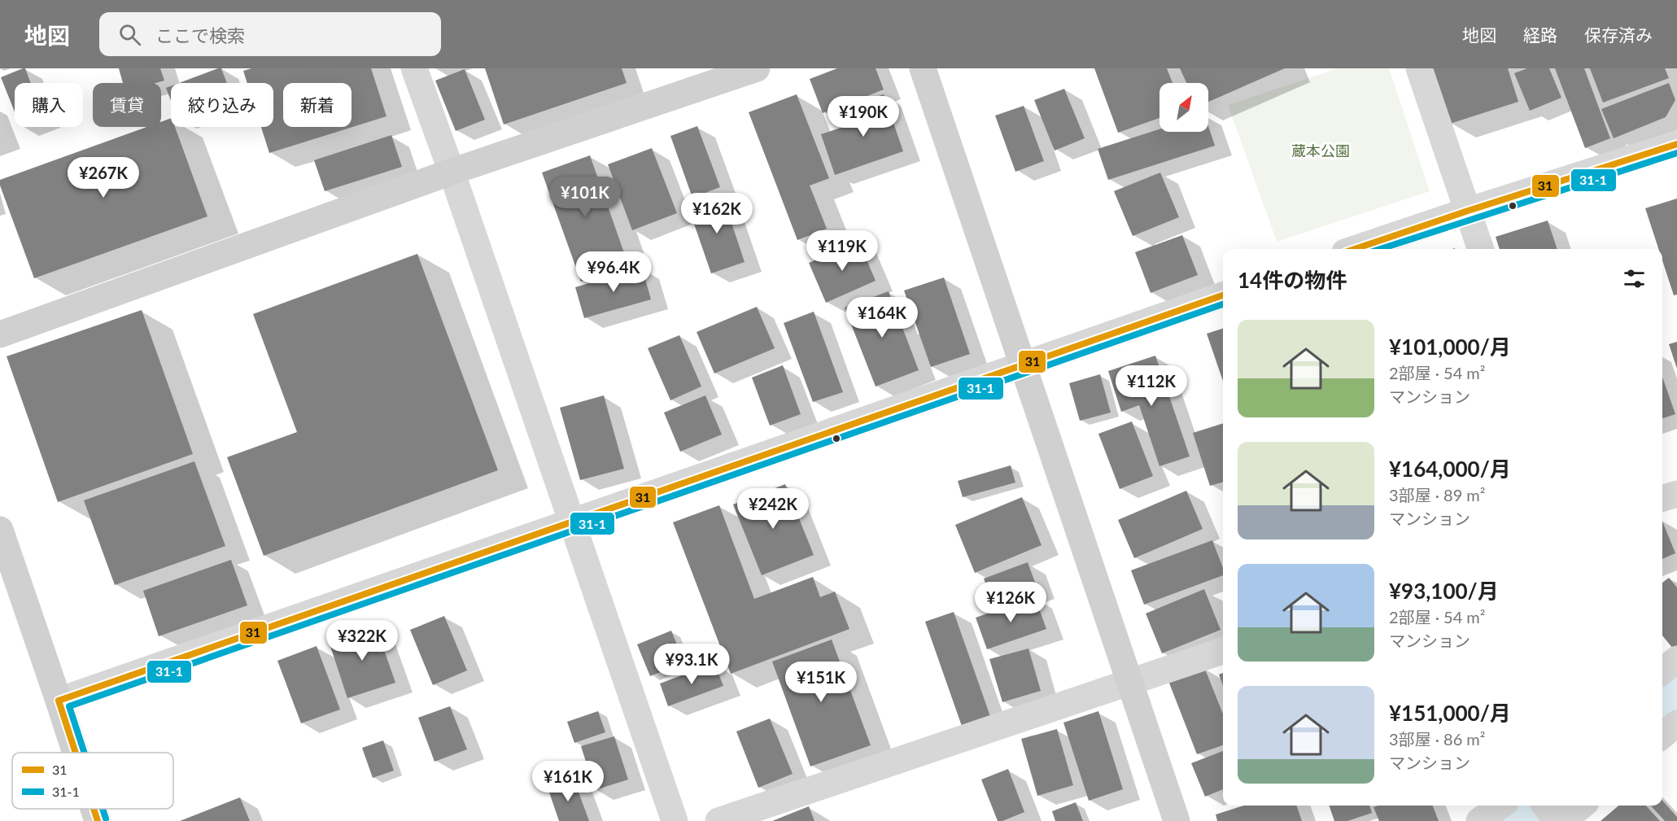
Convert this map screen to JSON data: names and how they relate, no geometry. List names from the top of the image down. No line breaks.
{"parks":["蔵本公園"],"lines":["transit line 31","transit line 31-1"],"legend":["31","31-1"],"north":"top right","page":{"header":"地図","search":"ここで検索","nav":["地図","経路","保存済み"],"chip":["購入","賃貸","絞り込み","新着"],"price":["¥190K","¥267K","¥101K","¥162K","¥119K","¥96.4K","¥164K","¥112K","¥242K","¥126K","¥322K","¥93.1K","¥151K","¥161K"],"heading":"14件の物件","list":[{"name":"¥101,000/月","note":"2部屋 · 54 m² · マンション"},{"name":"¥164,000/月","note":"3部屋 · 89 m² · マンション"},{"name":"¥93,100/月","note":"2部屋 · 54 m² · マンション"},{"name":"¥151,000/月","note":"3部屋 · 86 m² · マンション"}]}}
